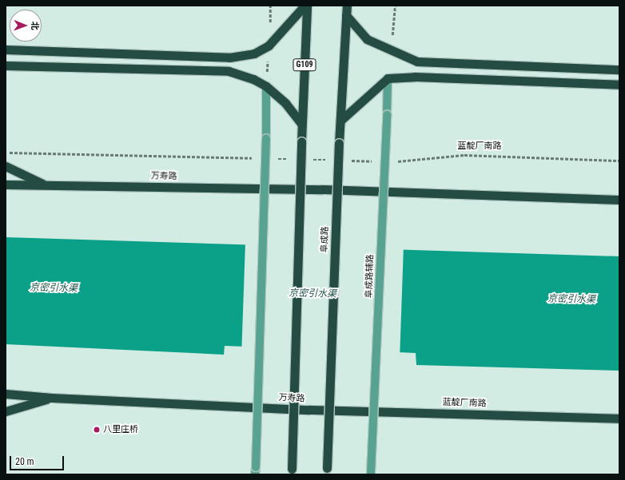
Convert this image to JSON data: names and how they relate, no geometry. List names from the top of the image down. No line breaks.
{"streets":{"highway":["G109","蓝靛厂南路","万寿路","阜成路"],"street":["阜成路辅路"]},"crossings":[["蓝靛厂南路","万寿路"]],"water":["京密引水渠"],"places":["八里庄桥"],"scale_bar":"20 m","north":"right"}
